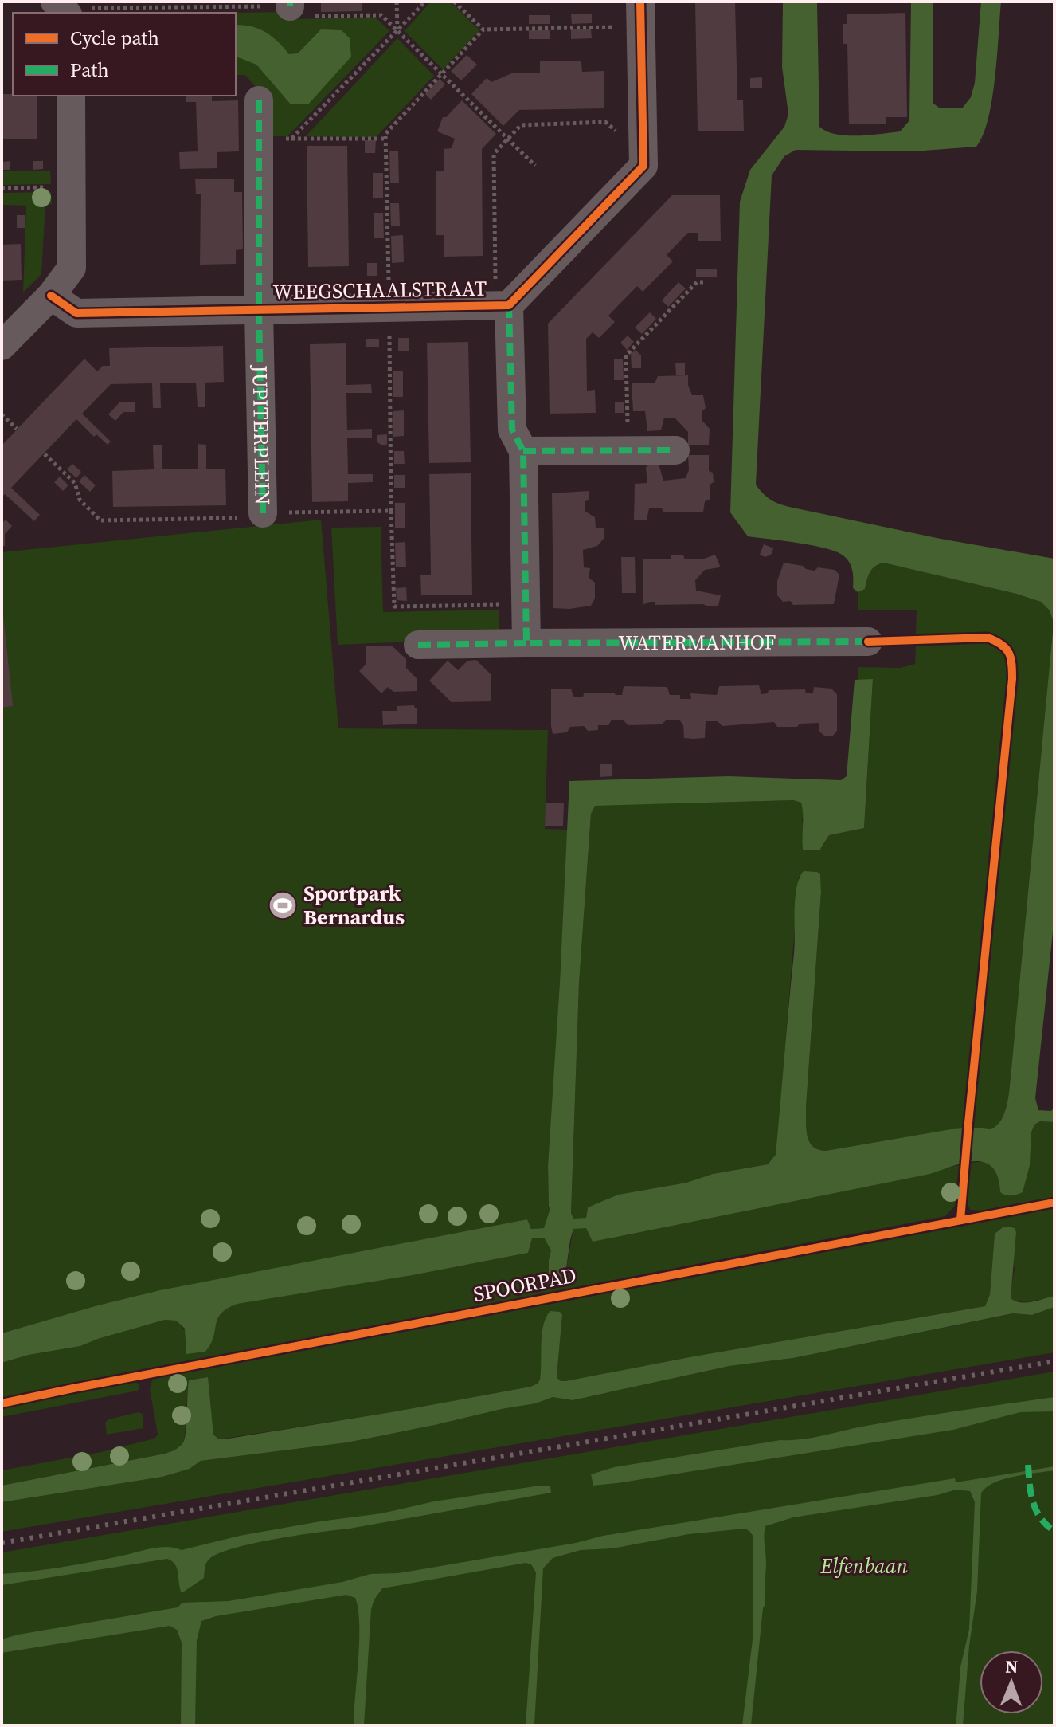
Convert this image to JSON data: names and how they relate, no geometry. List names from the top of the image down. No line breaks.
{"streets":{"street":["WEEGSCHAALSTRAAT","JUPITERPLEIN","WATERMANHOF"],"cycle path":["SPOORPAD"]},"crossings":[["WEEGSCHAALSTRAAT","JUPITERPLEIN"]],"parks":["Elfenbaan"],"places":{"sports":["Sportpark Bernardus"]},"legend":["Cycle path","Path"],"north":"top"}
